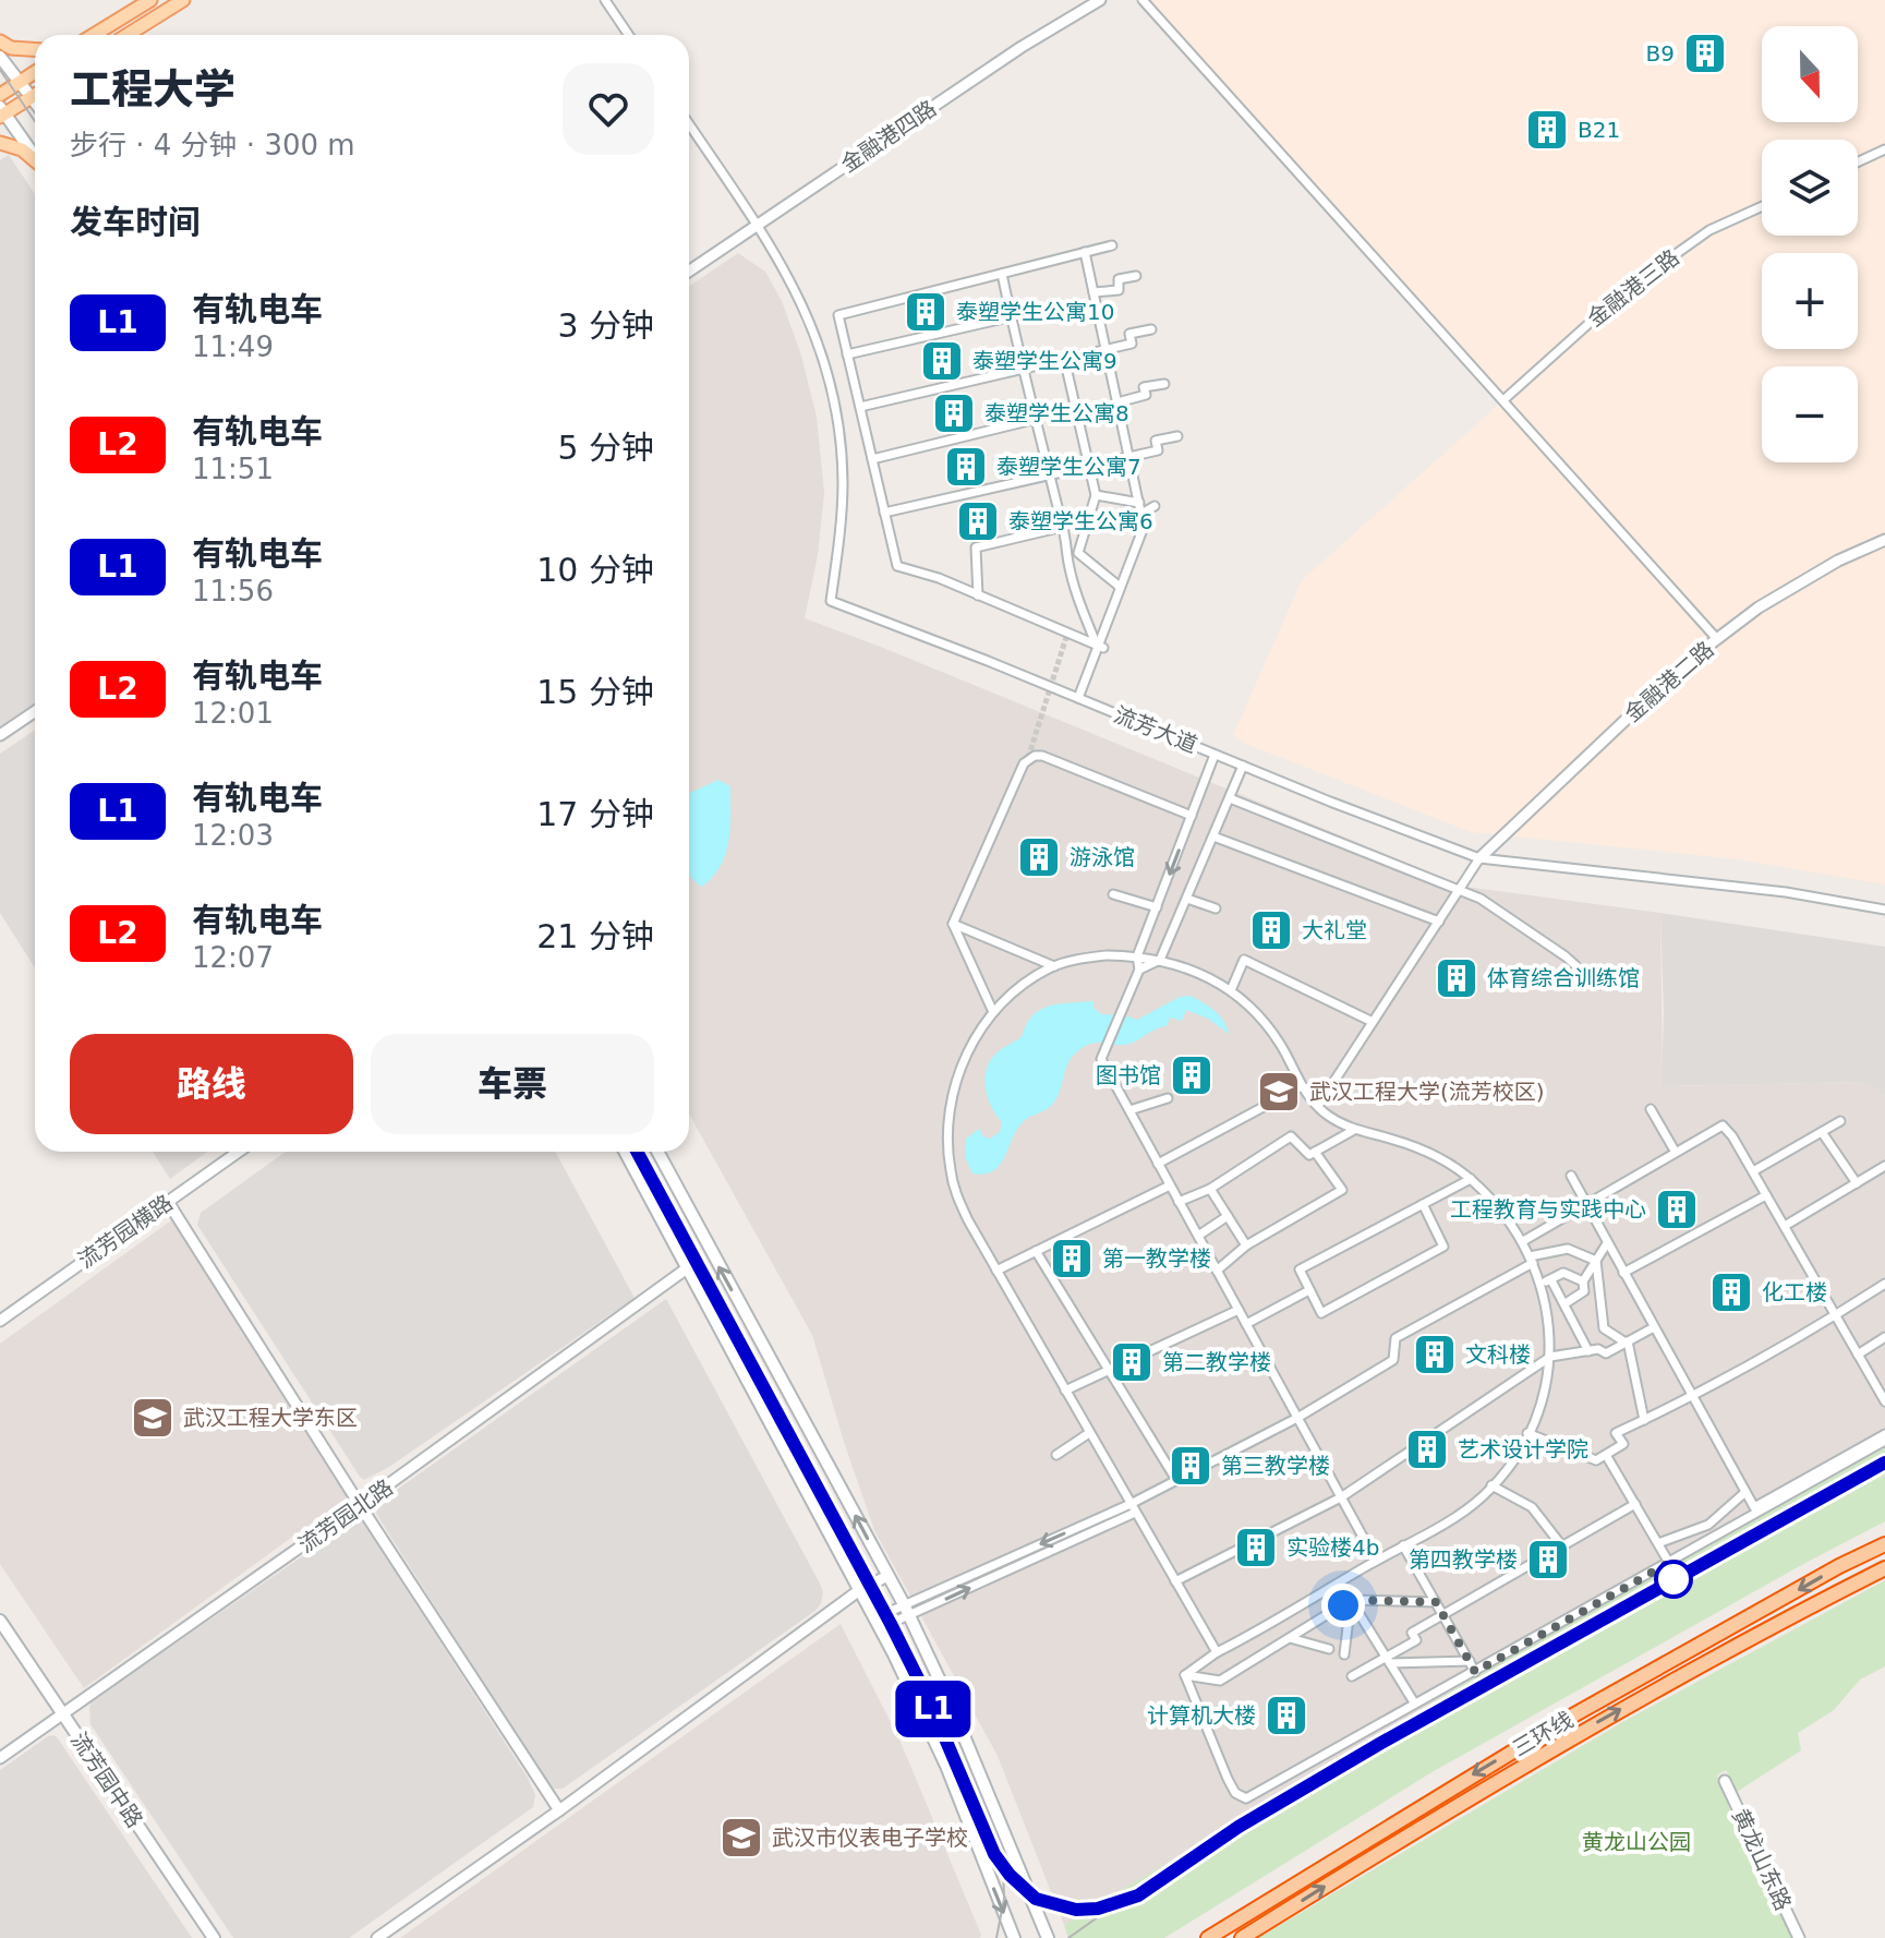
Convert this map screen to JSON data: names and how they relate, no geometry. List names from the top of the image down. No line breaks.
{"streets":{"highway":["三环线"],"main road":["流芳园中路"],"street":["金融港四路","金融港三路","金融港二路","流芳大道","流芳园横路","流芳园北路","黄龙山东路"]},"crossings":[["金融港四路","流芳大道"],["金融港二路","流芳大道"],["流芳园北路","流芳园中路"]],"parks":["黄龙山公园"],"places":{"building":["B9","B21","泰塑学生公寓10","泰塑学生公寓9","泰塑学生公寓8","泰塑学生公寓7","泰塑学生公寓6","游泳馆","大礼堂","体育综合训练馆","图书馆","工程教育与实践中心","第一教学楼","化工楼","文科楼","第二教学楼","艺术设计学院","第三教学楼","实验楼4b","第四教学楼","计算机大楼"],"school or university":["武汉工程大学(流芳校区)","武汉工程大学东区","武汉市仪表电子学校"]},"lines":["tram line L1"],"north":"bottom","page":{"on_map":"L1","map_buttons":["+","−"],"heading":[["工程大学","步行 · 4 分钟 · 300 m"],"发车时间"],"list":[{"mark":"L1","name":"有轨电车","note":"11:49","value":"3 分钟"},{"mark":"L2","name":"有轨电车","note":"11:51","value":"5 分钟"},{"mark":"L1","name":"有轨电车","note":"11:56","value":"10 分钟"},{"mark":"L2","name":"有轨电车","note":"12:01","value":"15 分钟"},{"mark":"L1","name":"有轨电车","note":"12:03","value":"17 分钟"},{"mark":"L2","name":"有轨电车","note":"12:07","value":"21 分钟"}],"buttons":["路线","车票"]}}
